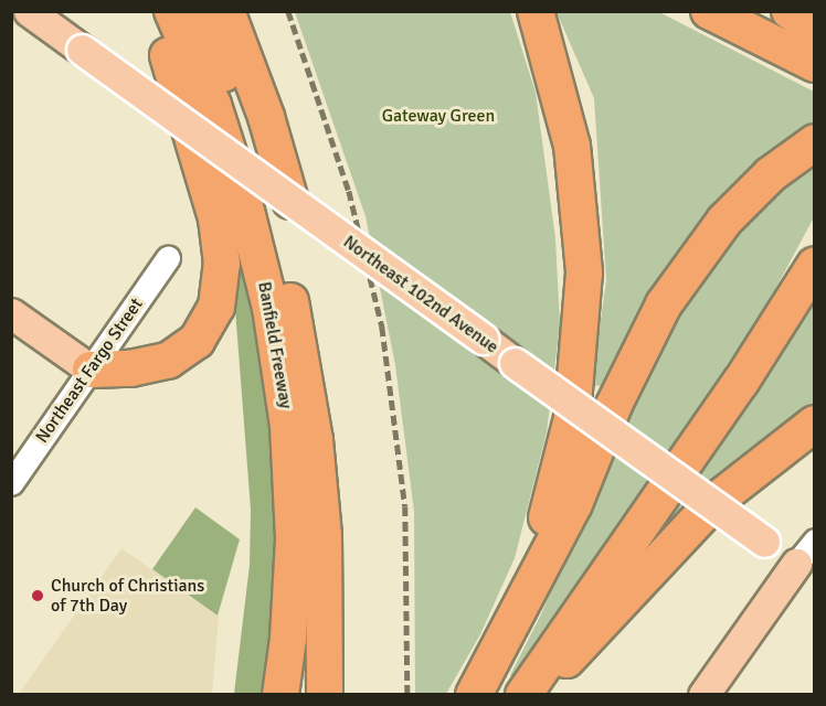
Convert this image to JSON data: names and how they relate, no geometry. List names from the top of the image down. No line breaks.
{"streets":{"highway":["Banfield Freeway"],"main road":["Northeast 102nd Avenue"],"street":["Northeast Fargo Street"]},"parks":["Gateway Green"],"places":["Church of Christians of 7th Day"]}
